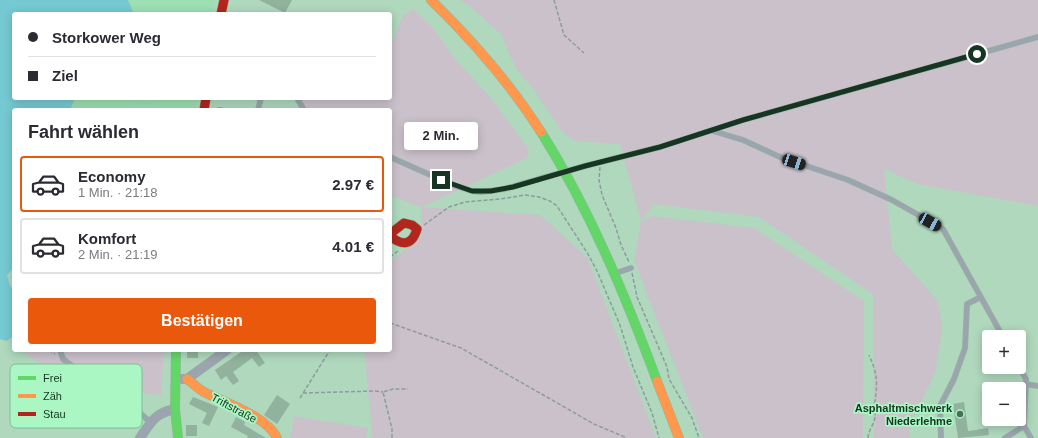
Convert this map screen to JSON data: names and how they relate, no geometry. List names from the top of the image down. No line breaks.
{"streets":{"main road":["Triftstraße"]},"places":["Asphaltmischwerk Niederlehme"],"legend":["Frei","Zäh","Stau"],"page":{"banner":["Storkower Weg","Ziel"],"heading":"Fahrt wählen","bubble":"2 Min.","list":[{"name":"Economy","note":"1 Min. · 21:18","value":"2.97 €"},{"name":"Komfort","note":"2 Min. · 21:19","value":"4.01 €"}],"buttons":"Bestätigen","map_buttons":["+","−"]}}
